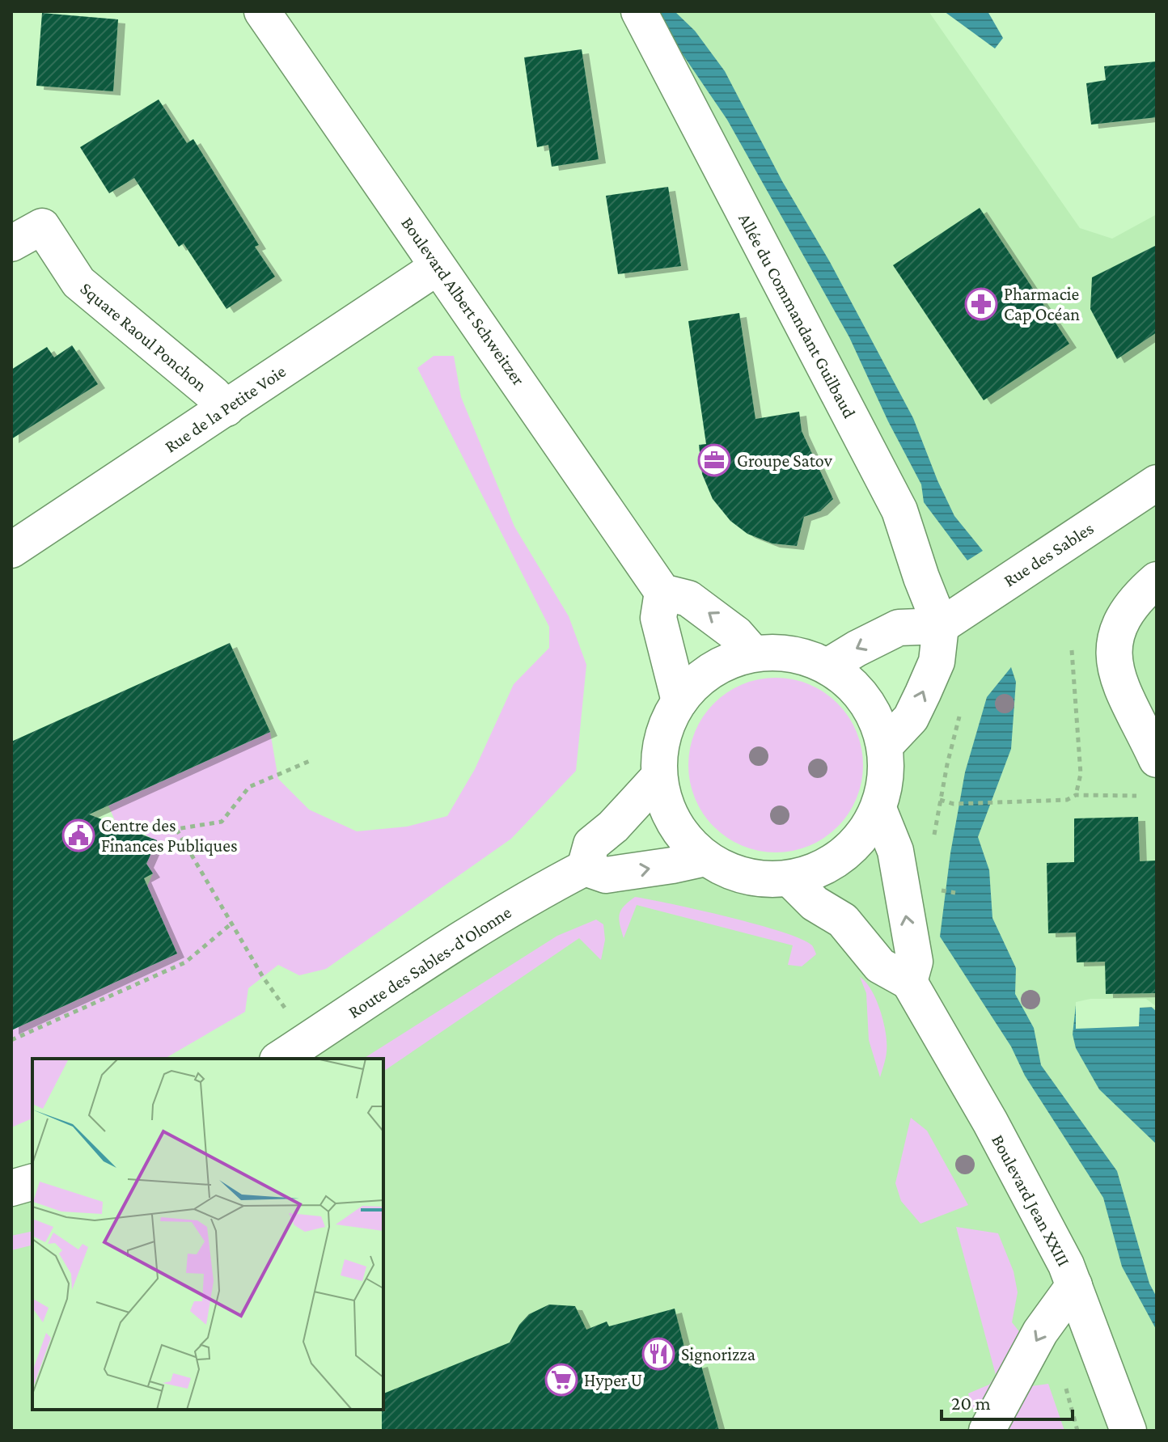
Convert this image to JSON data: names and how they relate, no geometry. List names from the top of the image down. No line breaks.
{"streets":{"main road":["Boulevard Albert Schweitzer","Allée du Commandant Guilbaud","Square Raoul Ponchon","Rue de la Petite Voie","Rue des Sables","Route des Sables-d'Olonne","Boulevard Jean XXIII"]},"crossings":[["Boulevard Albert Schweitzer","Rue de la Petite Voie"],["Allée du Commandant Guilbaud","Rue des Sables"],["Square Raoul Ponchon","Rue de la Petite Voie"]],"places":{"pharmacy":["Pharmacie Cap Océan"],"office":["Groupe Satov"],"public building":["Centre des Finances Publiques"],"restaurant":["Signorizza"],"supermarket":["Hyper U"]},"scale_bar":"20 m"}
